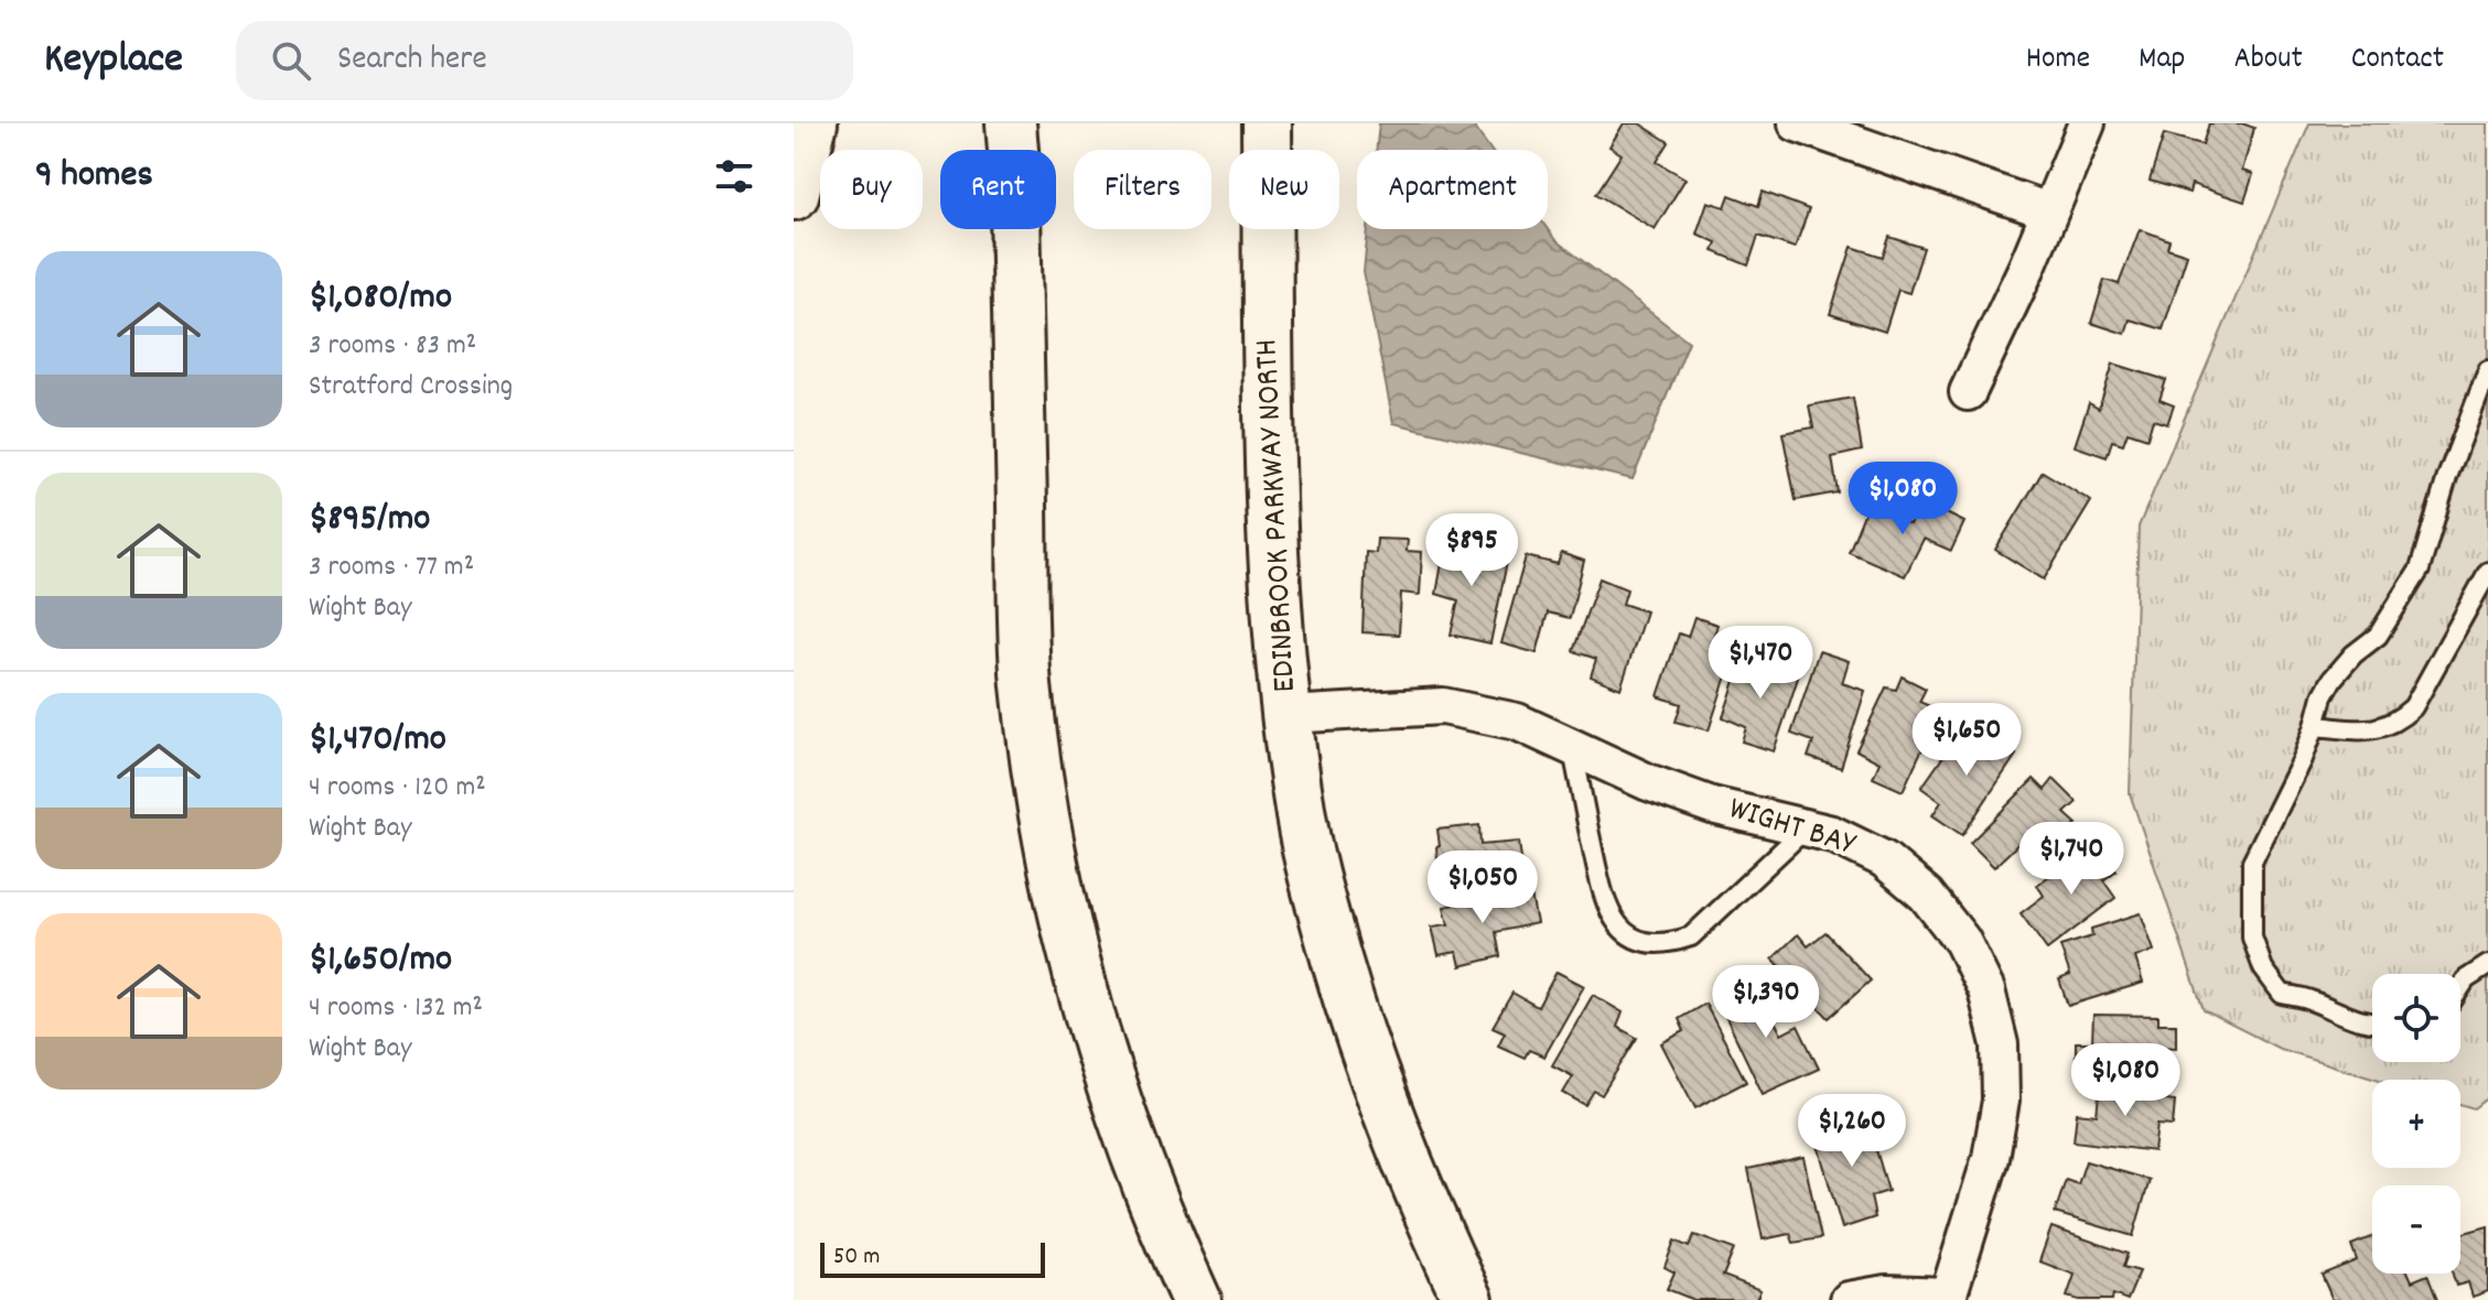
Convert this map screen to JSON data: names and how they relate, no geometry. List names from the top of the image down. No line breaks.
{"streets":{"main road":["EDINBROOK PARKWAY NORTH"],"street":["WIGHT BAY"]},"crossings":[["EDINBROOK PARKWAY NORTH","WIGHT BAY"]],"scale_bar":"50 m","page":{"header":"Keyplace","search":"Search here","nav":["Home","Map","About","Contact"],"heading":"9 homes","chip":["Buy","Rent","Filters","New","Apartment"],"list":[{"name":"$1,080/mo","note":"3 rooms · 83 m² · Stratford Crossing"},{"name":"$895/mo","note":"3 rooms · 77 m² · Wight Bay"},{"name":"$1,470/mo","note":"4 rooms · 120 m² · Wight Bay"},{"name":"$1,650/mo","note":"4 rooms · 132 m² · Wight Bay"}],"price":["$1,080","$895","$1,470","$1,650","$1,740","$1,050","$1,390","$1,080","$1,260"],"map_buttons":["+","−"],"scale":"50 m"}}
